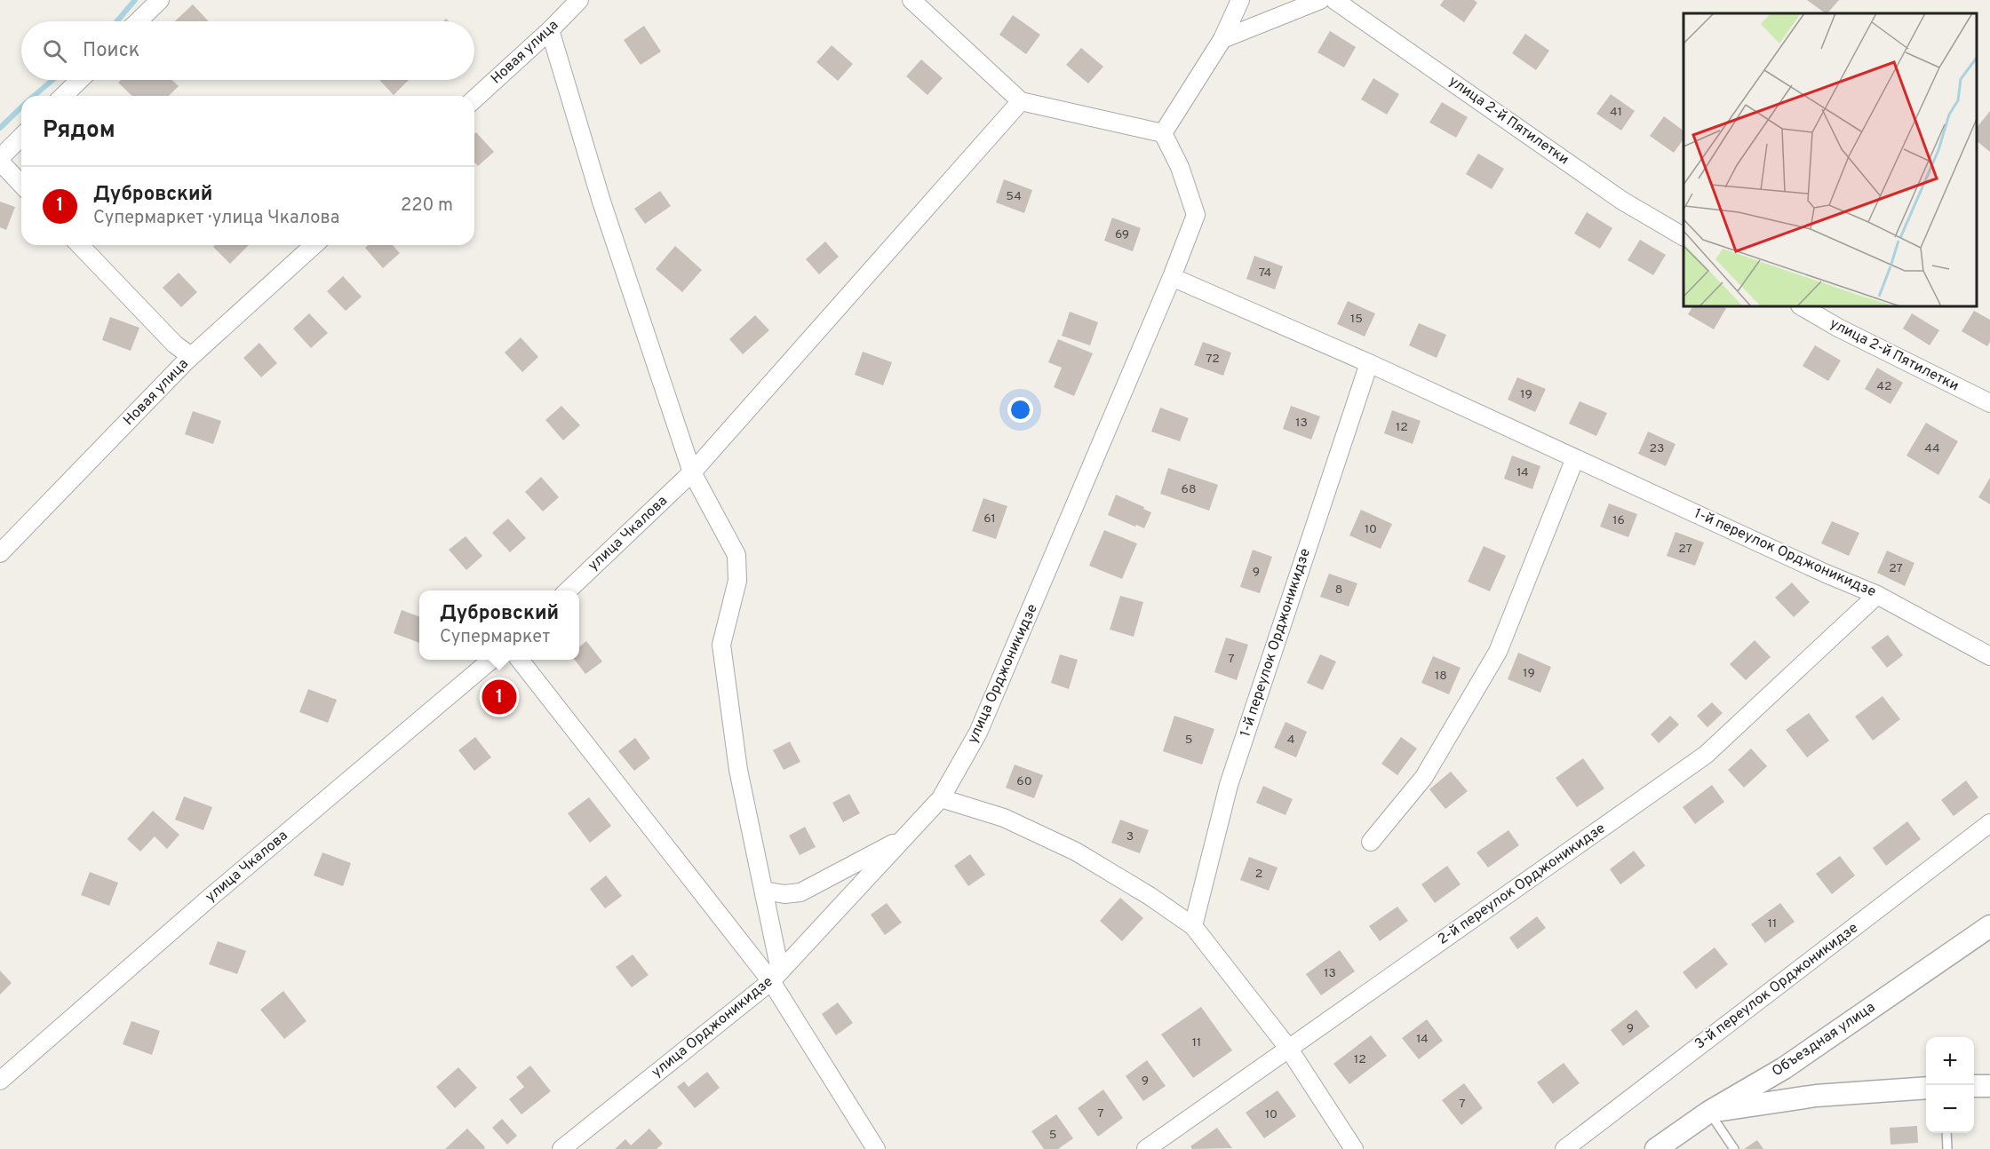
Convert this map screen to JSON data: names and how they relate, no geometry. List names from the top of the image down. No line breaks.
{"streets":{"street":["Новая улица","улица 2-й Пятилетки","улица Чкалова","1-й переулок Орджоникидзе","улица Орджоникидзе","2-й переулок Орджоникидзе","3-й переулок Орджоникидзе","Объездная улица"]},"crossings":[["1-й переулок Орджоникидзе","улица Орджоникидзе"],["1-й переулок Орджоникидзе","2-й переулок Орджоникидзе"]],"house_numbers":["41","54","69","74","15","72","42","19","13","12","23","44","14","68","61","16","10","27","27","9","8","7","19","18","5","4","60","3","2","11","13","9","14","11","12","9","7","7","10","5"],"page":{"search":"Поиск","heading":"Рядом","list":[{"mark":"1","name":"Дубровский","note":"Супермаркет · улица Чкалова","value":"220 m"}],"popup":["Дубровский","Супермаркет"],"pins":"1","map_buttons":["+","−"]}}
